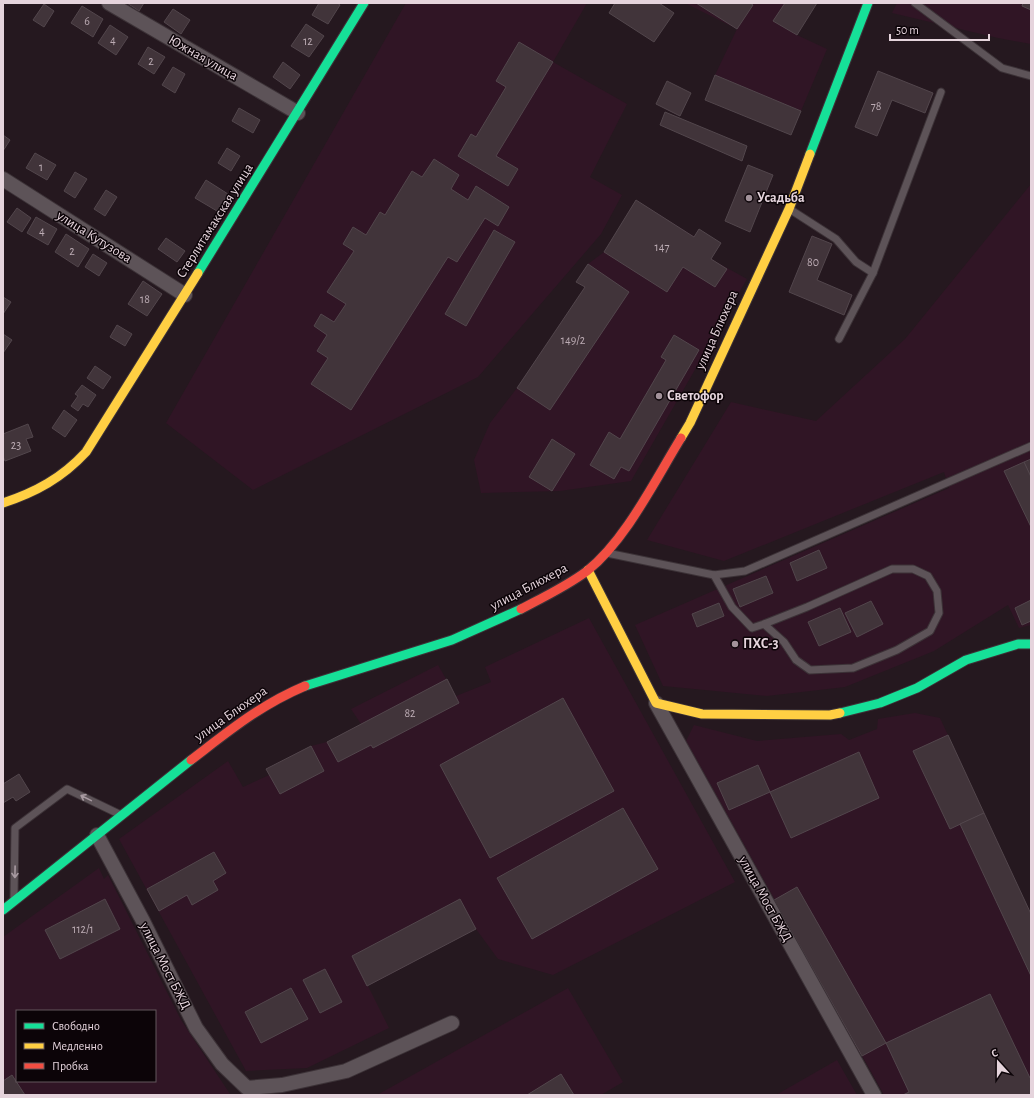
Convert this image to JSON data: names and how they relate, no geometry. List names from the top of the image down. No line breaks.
{"streets":{"main road":["Стерлитамакская улица","улица Блюхера"],"street":["Южная улица","улица Кутузова","улица Мост БЖД"]},"crossings":[["Южная улица","Стерлитамакская улица"],["Стерлитамакская улица","улица Кутузова"],["улица Блюхера","улица Мост БЖД"]],"places":["Усадьба","Светофор","ПХС-3"],"house_numbers":["6","4","12","2","78","1","4","147","2","80","18","149/2","23","82","112/1"],"legend":["Свободно","Медленно","Пробка"],"scale_bar":"50 m","north":"top"}
